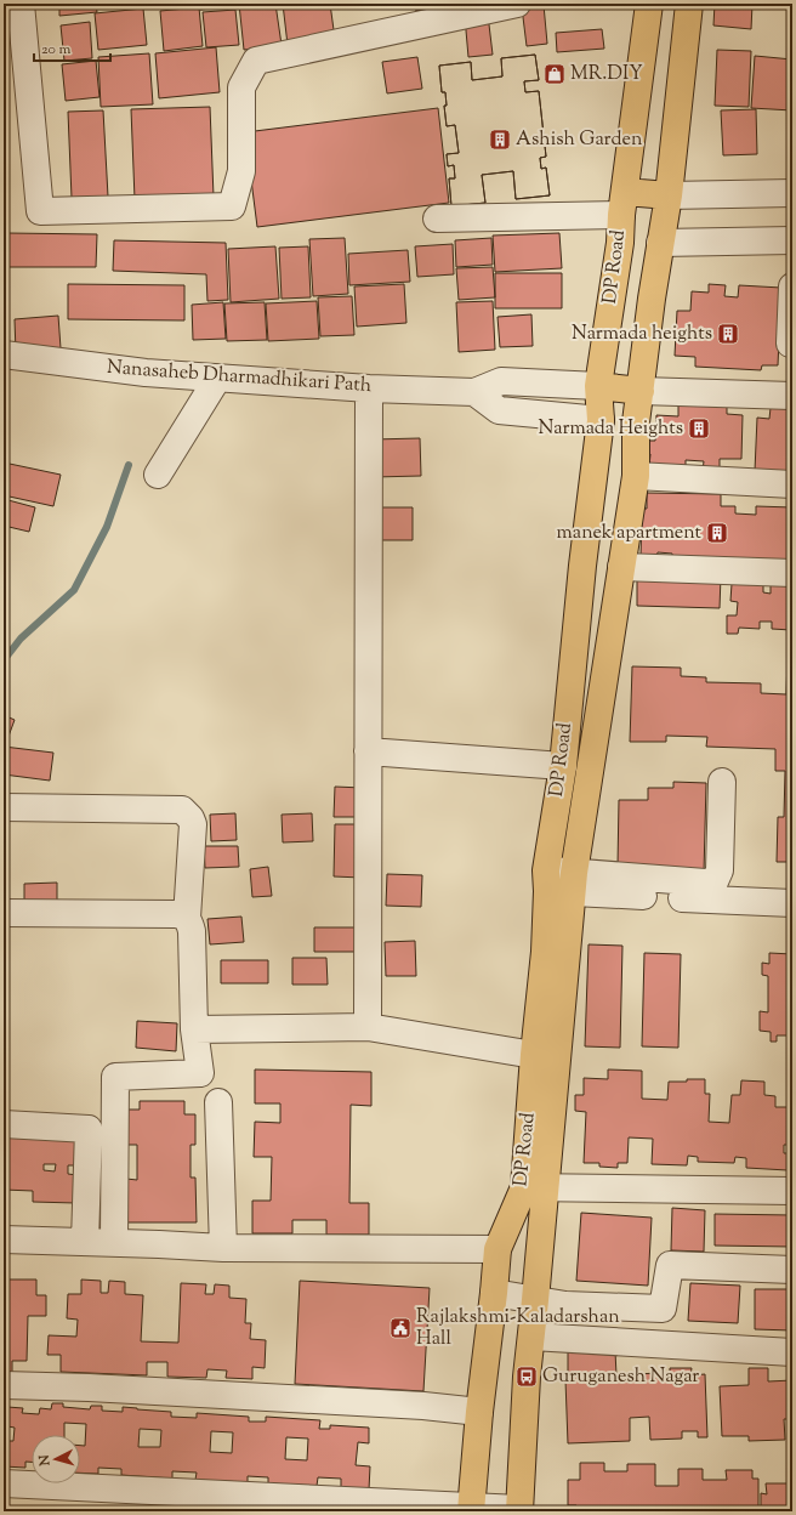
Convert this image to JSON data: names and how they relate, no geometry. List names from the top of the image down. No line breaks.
{"streets":{"main road":["DP Road","Nanasaheb Dharmadhikari Path"]},"crossings":[["DP Road","Nanasaheb Dharmadhikari Path"]],"places":{"shop":["MR.DIY"],"building":["Ashish Garden","Narmada heights","Narmada Heights","manek apartment"],"public building":["Rajlakshmi-Kaladarshan Hall"],"bus stop":["Guruganesh Nagar"]},"scale_bar":"20 m","north":"left"}
